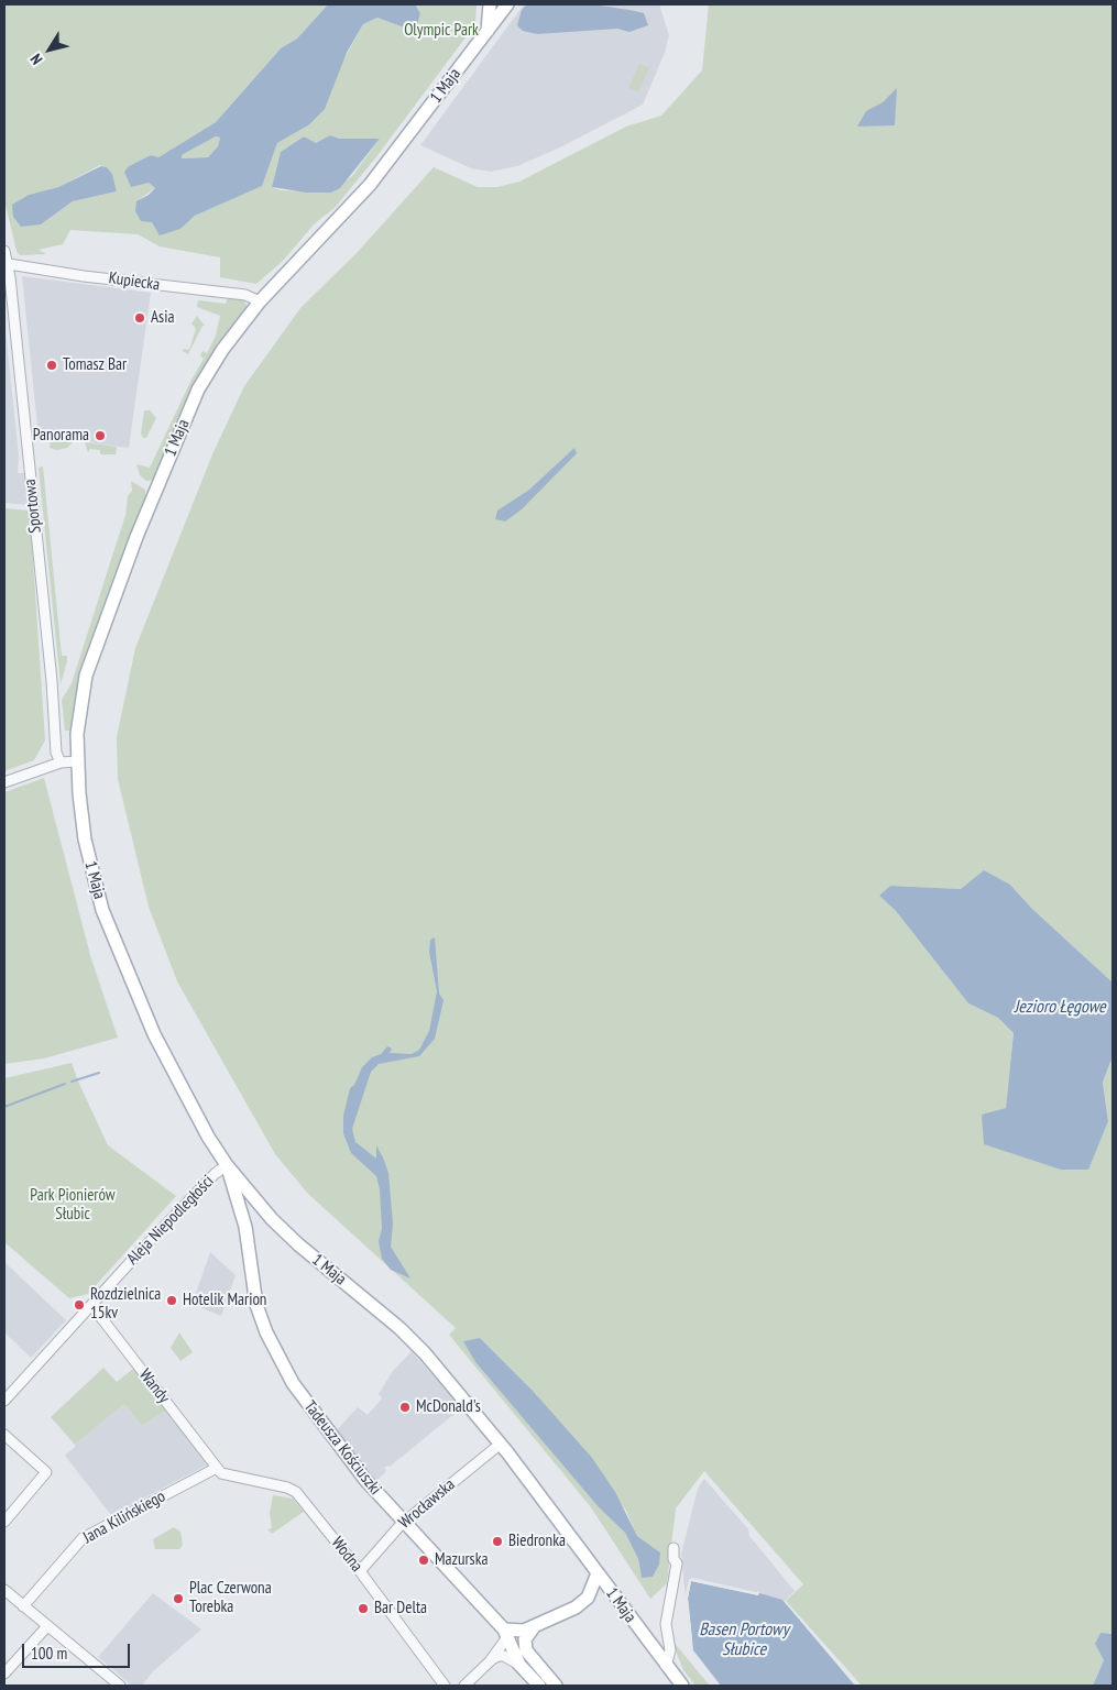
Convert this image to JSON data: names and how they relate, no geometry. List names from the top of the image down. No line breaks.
{"streets":{"main road":["1 Maja","Tadeusza Kościuszki"],"street":["Kupiecka","Sportowa","Aleja Niepodległości","Wandy","Wrocławska","Jana Kilińskiego","Wodna"]},"crossings":[["1 Maja","Kupiecka"],["1 Maja","Aleja Niepodległości"],["1 Maja","Tadeusza Kościuszki"],["1 Maja","Wrocławska"],["Kupiecka","Sportowa"],["Aleja Niepodległości","Wandy"],["Aleja Niepodległości","Tadeusza Kościuszki"],["Wandy","Jana Kilińskiego"],["Wandy","Wodna"],["Tadeusza Kościuszki","Wrocławska"],["Wrocławska","Wodna"],["Jana Kilińskiego","Wodna"]],"water":["Jezioro Łęgowe","Basen Portowy Słubice"],"parks":["Olympic Park","Park Pionierów Słubic"],"places":["Asia","Tomasz Bar","Panorama","Hotelik Marion","Rozdzielnica 15kv","McDonald's","Biedronka","Mazurska","Plac Czerwona Torebka","Bar Delta"],"scale_bar":"100 m","north":"bottom left"}
